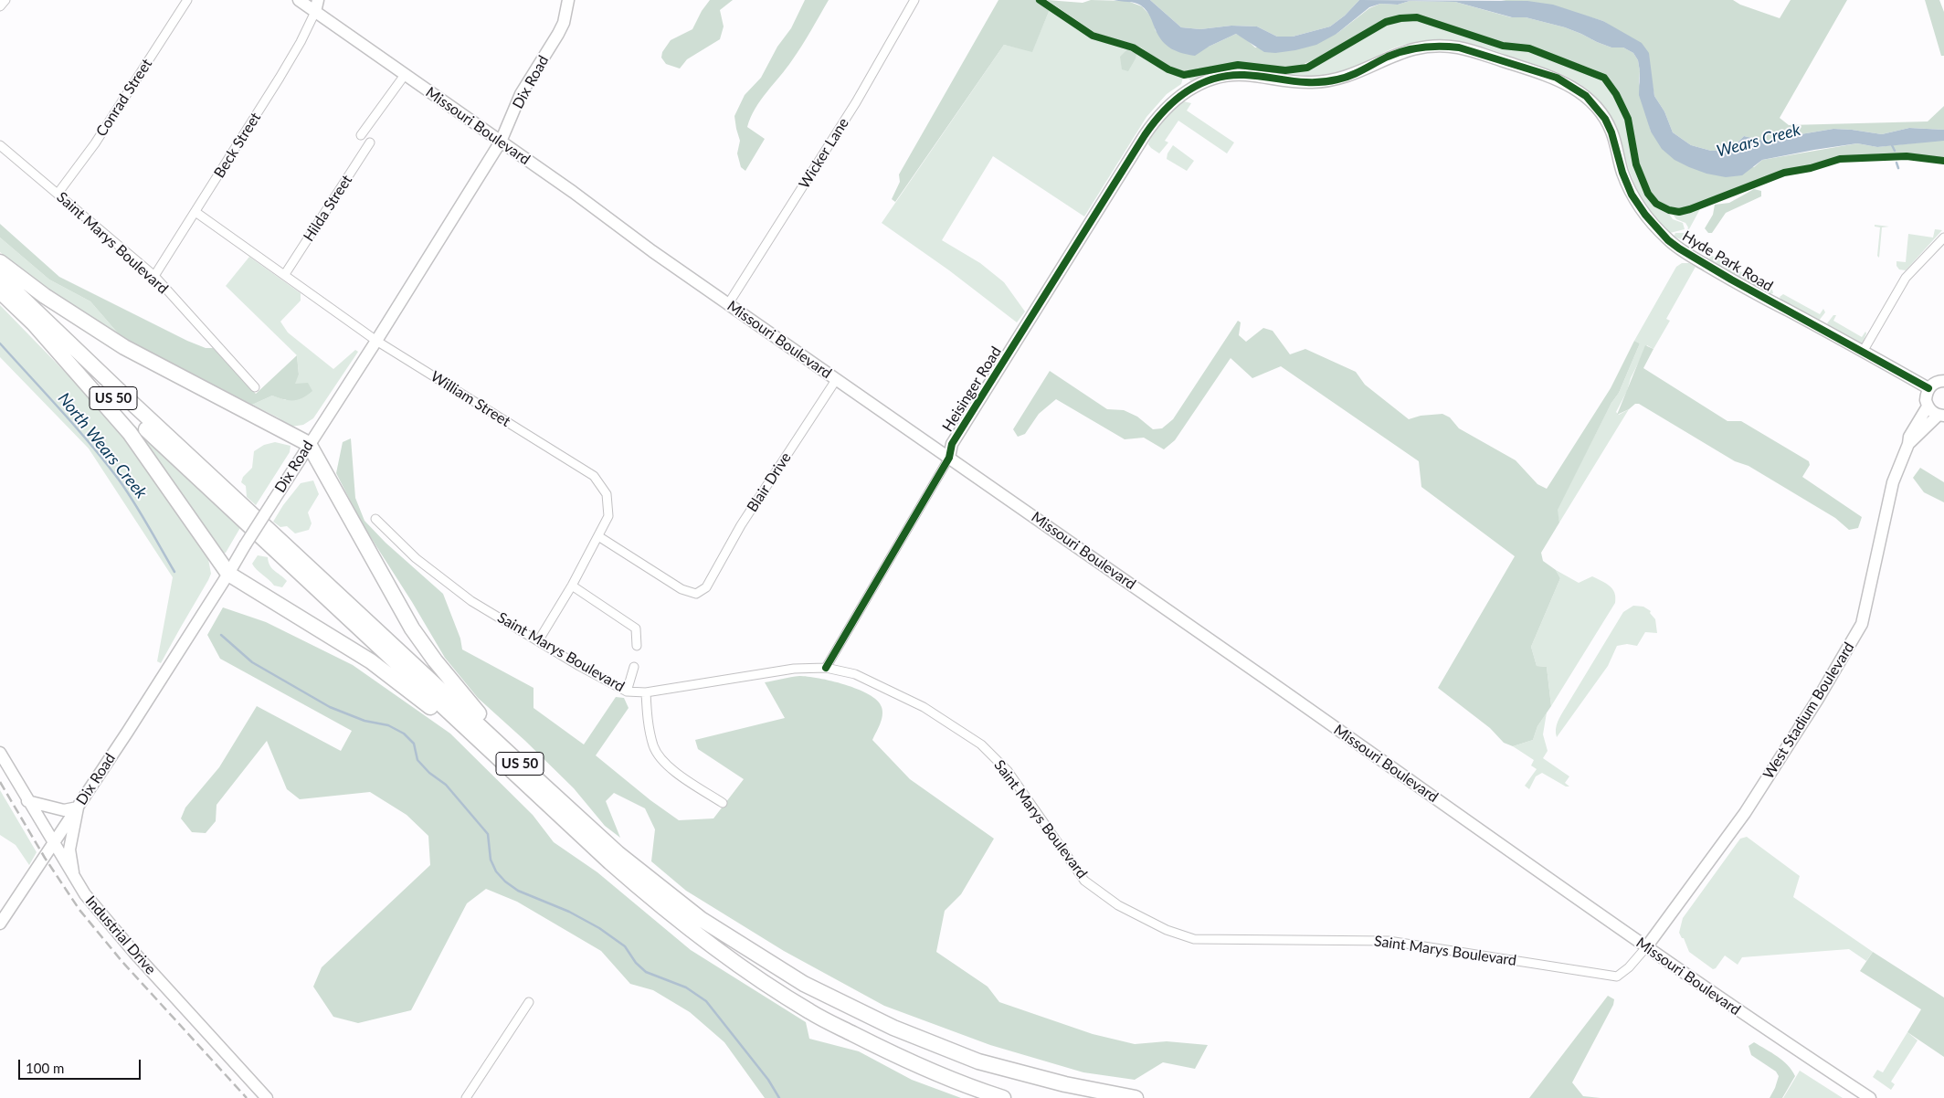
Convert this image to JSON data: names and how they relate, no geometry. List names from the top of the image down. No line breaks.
{"streets":{"highway":["US 50"],"main road":["Dix Road","Missouri Boulevard","Hyde Park Road","Heisinger Road","West Stadium Boulevard","Industrial Drive"],"street":["Conrad Street","Beck Street","Wicker Lane","Hilda Street","Saint Marys Boulevard","William Street","Blair Drive"]},"crossings":[["Dix Road","Missouri Boulevard"],["Dix Road","William Street"],["Dix Road","Industrial Drive"],["Conrad Street","Saint Marys Boulevard"],["Missouri Boulevard","Beck Street"],["Missouri Boulevard","Wicker Lane"],["Missouri Boulevard","Saint Marys Boulevard"],["Missouri Boulevard","Heisinger Road"],["Missouri Boulevard","Blair Drive"],["Missouri Boulevard","West Stadium Boulevard"],["Beck Street","Saint Marys Boulevard"],["Beck Street","William Street"],["Hilda Street","William Street"],["Saint Marys Boulevard","Heisinger Road"],["Saint Marys Boulevard","William Street"],["Saint Marys Boulevard","West Stadium Boulevard"],["Hyde Park Road","Heisinger Road"],["William Street","Blair Drive"]],"water":["Wears Creek","North Wears Creek"],"scale_bar":"100 m"}
